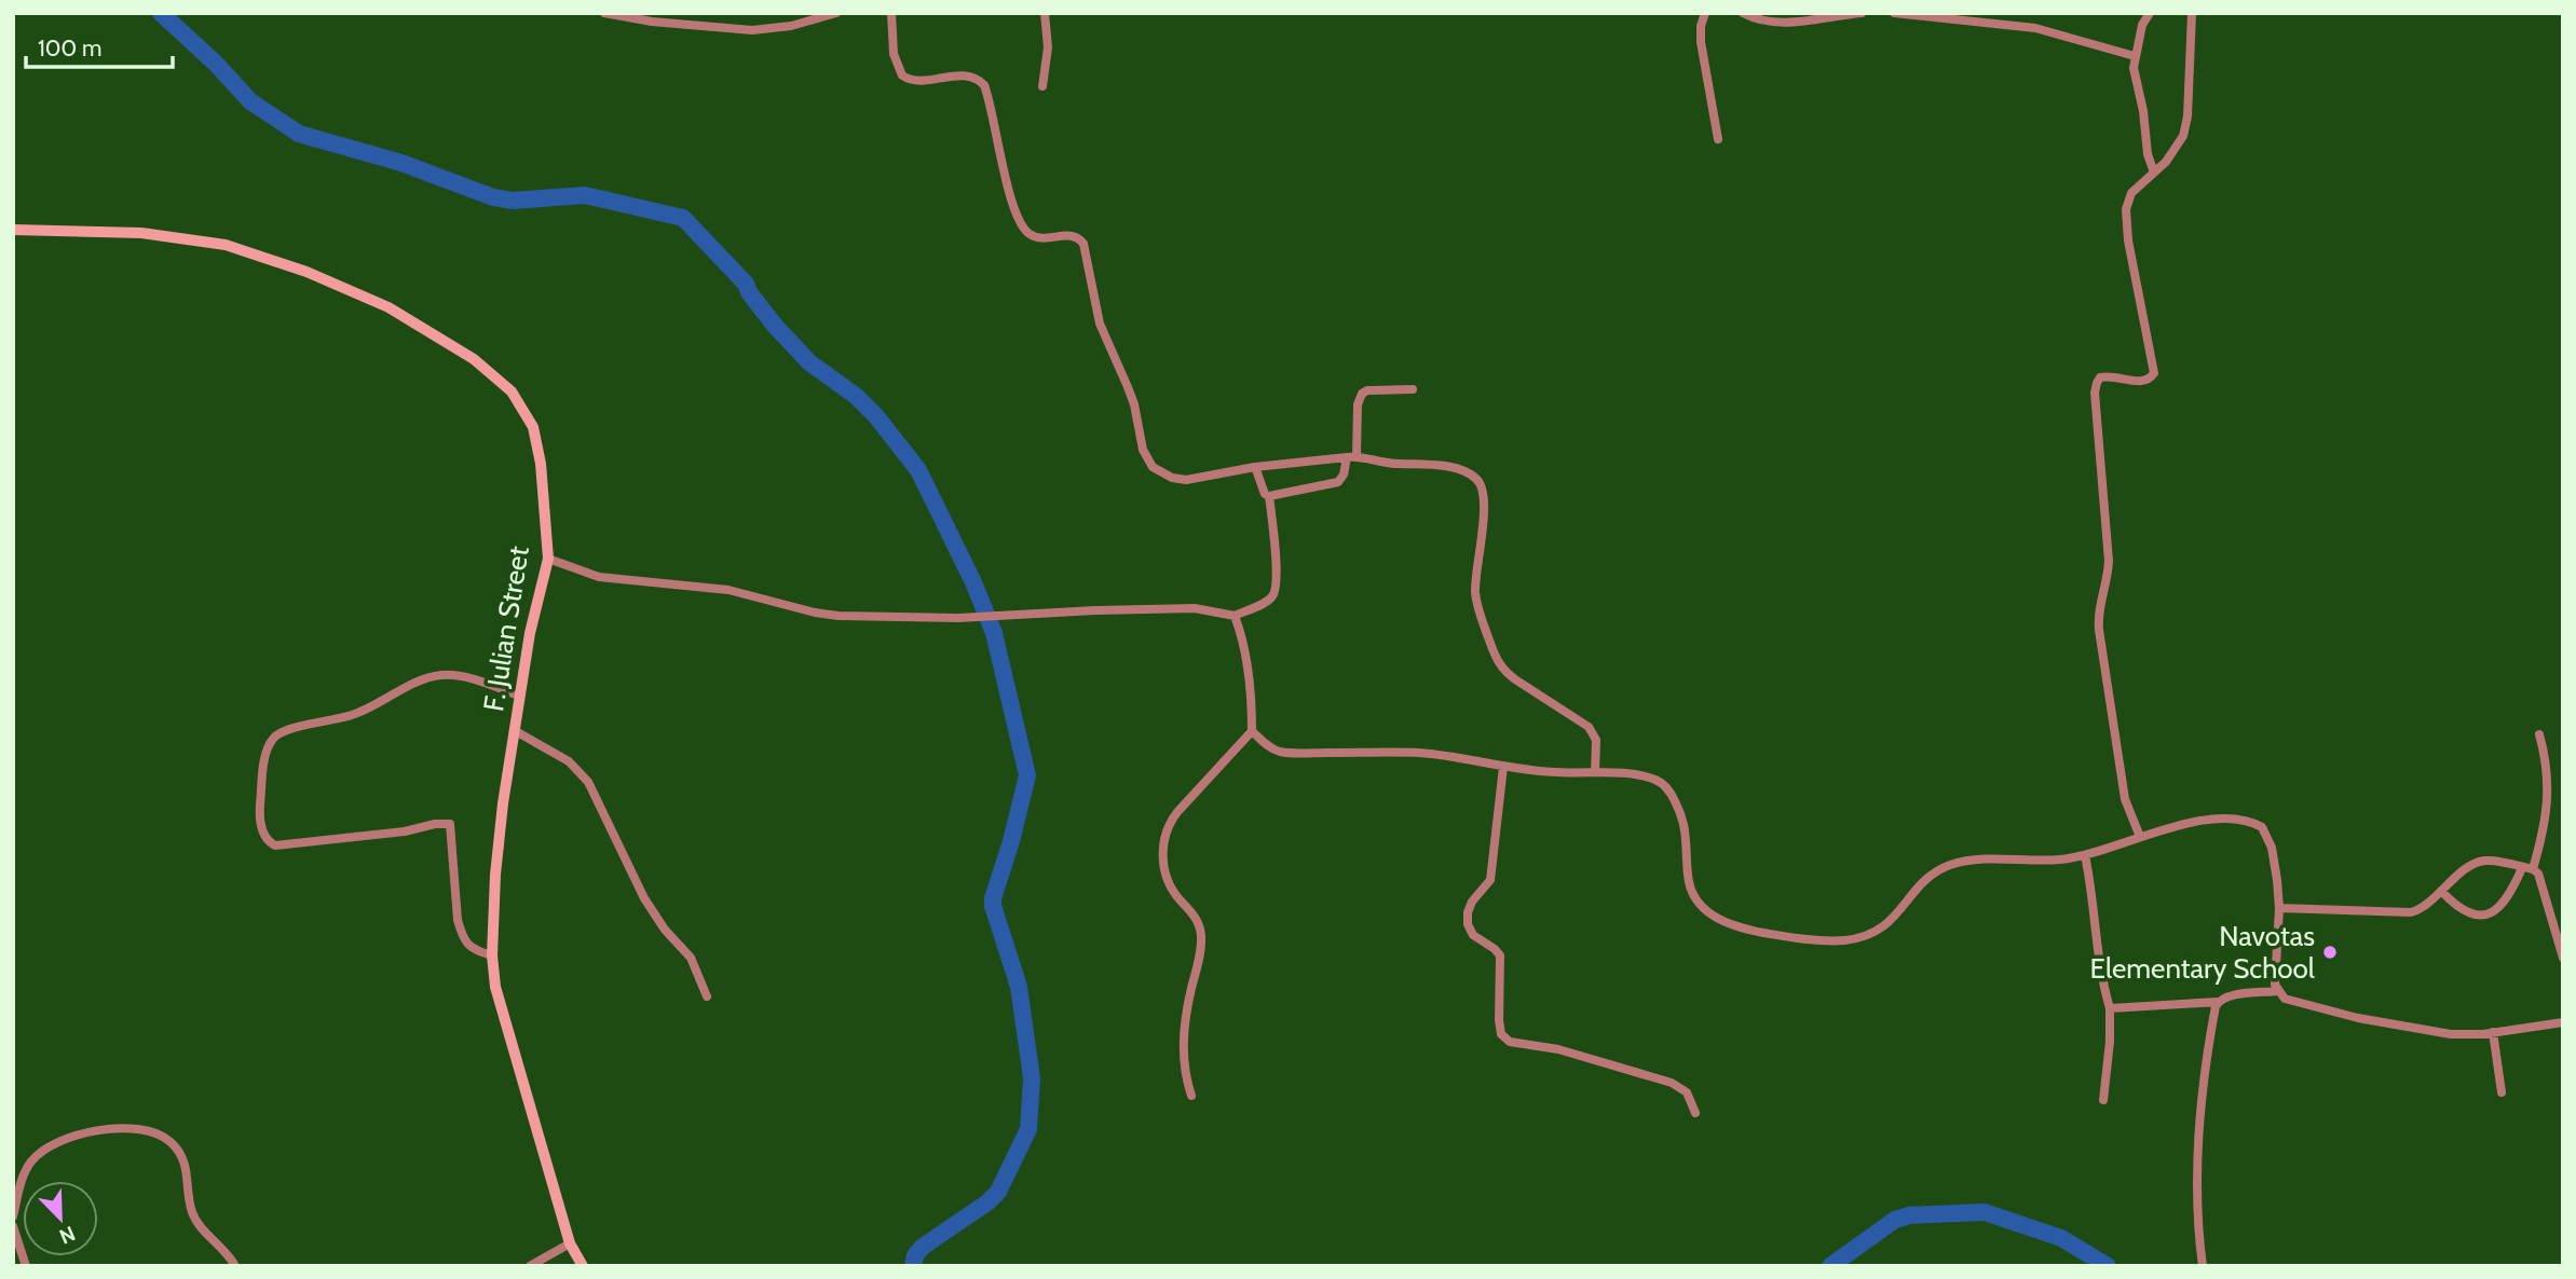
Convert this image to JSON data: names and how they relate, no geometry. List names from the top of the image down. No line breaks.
{"streets":{"street":["F. Julian Street"]},"places":["Navotas Elementary School"],"scale_bar":"100 m","north":"bottom right"}
